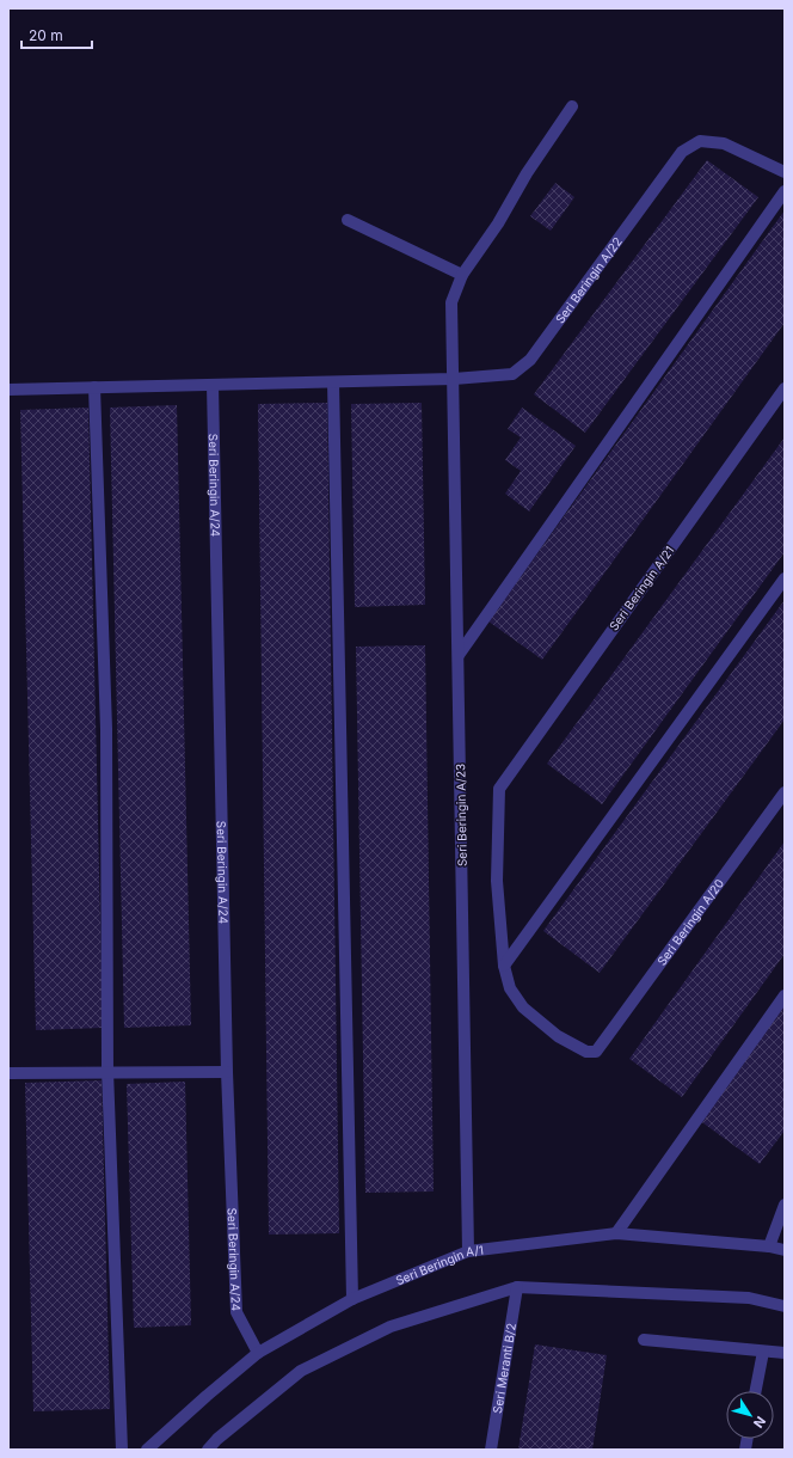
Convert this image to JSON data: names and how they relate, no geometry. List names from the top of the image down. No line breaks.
{"streets":{"street":["Seri Beringin A/22","Seri Beringin A/24","Seri Beringin A/21","Seri Beringin A/23","Seri Beringin A/20","Seri Beringin A/1","Seri Meranti B/2"]},"crossings":[["Seri Beringin A/22","Seri Beringin A/24"],["Seri Beringin A/22","Seri Beringin A/23"],["Seri Beringin A/24","Seri Beringin A/1"],["Seri Beringin A/21","Seri Beringin A/20"],["Seri Beringin A/23","Seri Beringin A/1"]],"scale_bar":"20 m","north":"bottom right"}
